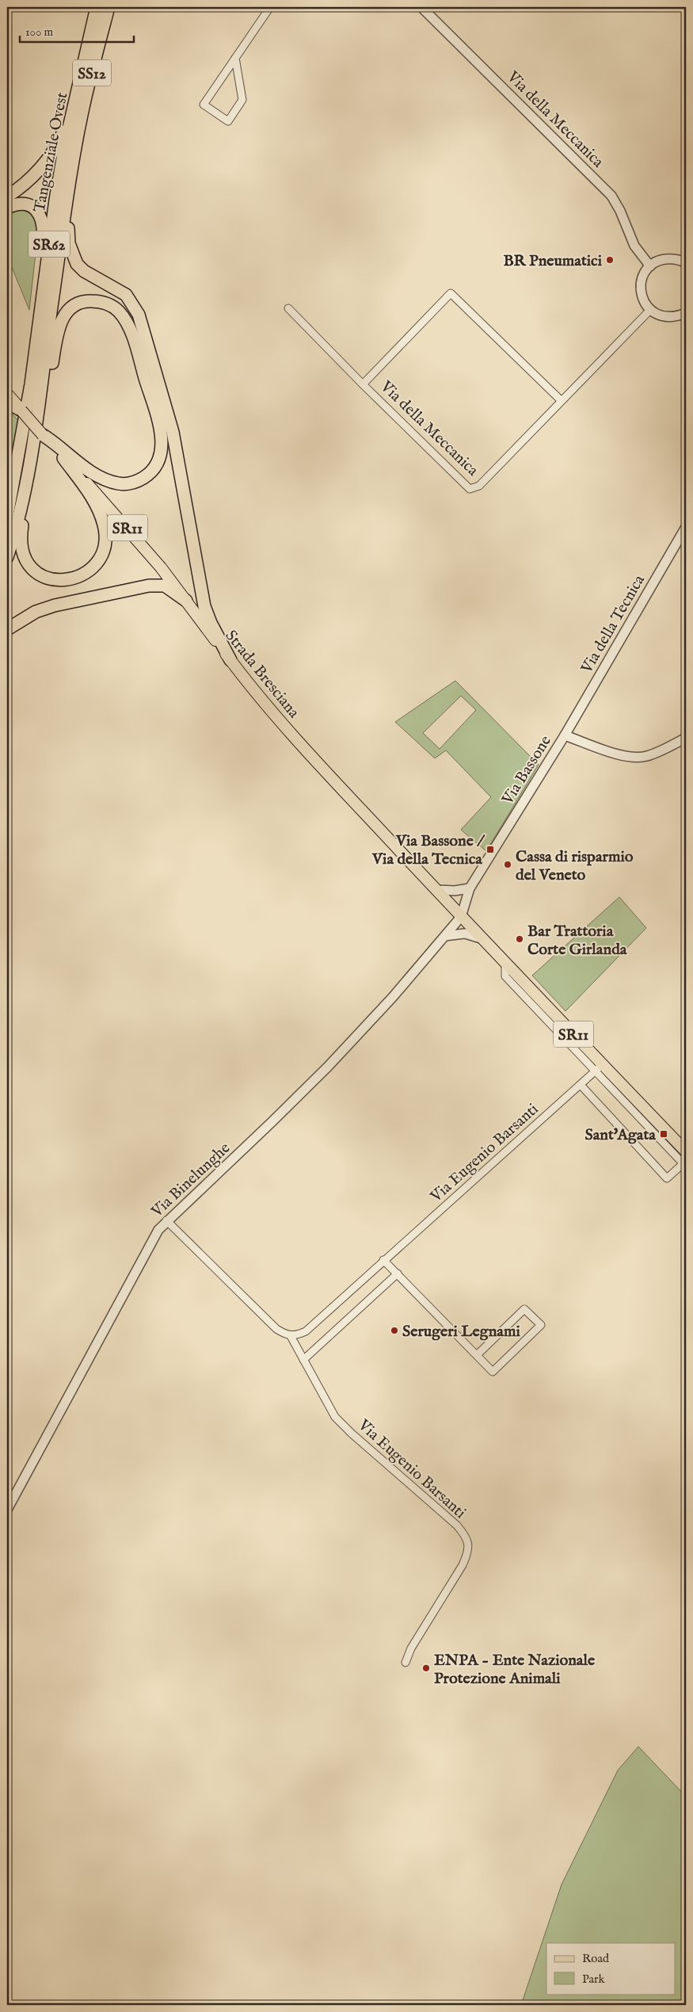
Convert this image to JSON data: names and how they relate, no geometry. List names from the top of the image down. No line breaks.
{"streets":{"highway":["SS12","Tangenziale Ovest","SR62"],"main road":["SR11","Strada Bresciana"],"street":["Via della Meccanica","Via della Tecnica","Via Bassone","Via Eugenio Barsanti","Via Binelunghe"]},"crossings":[["Via della Tecnica","Via Bassone"],["Strada Bresciana","Via Bassone"],["Strada Bresciana","Via Eugenio Barsanti"],["Strada Bresciana","Via Binelunghe"],["Via Bassone","Via Binelunghe"]],"places":{"other":["BR Pneumatici","Cassa di risparmio del Veneto","Bar Trattoria Corte Girlanda","Serugeri Legnami","ENPA - Ente Nazionale Protezione Animali"],"transit":["Via Bassone / Via della Tecnica","Sant'Agata"]},"legend":["Road","Park"],"scale_bar":"100 m"}
